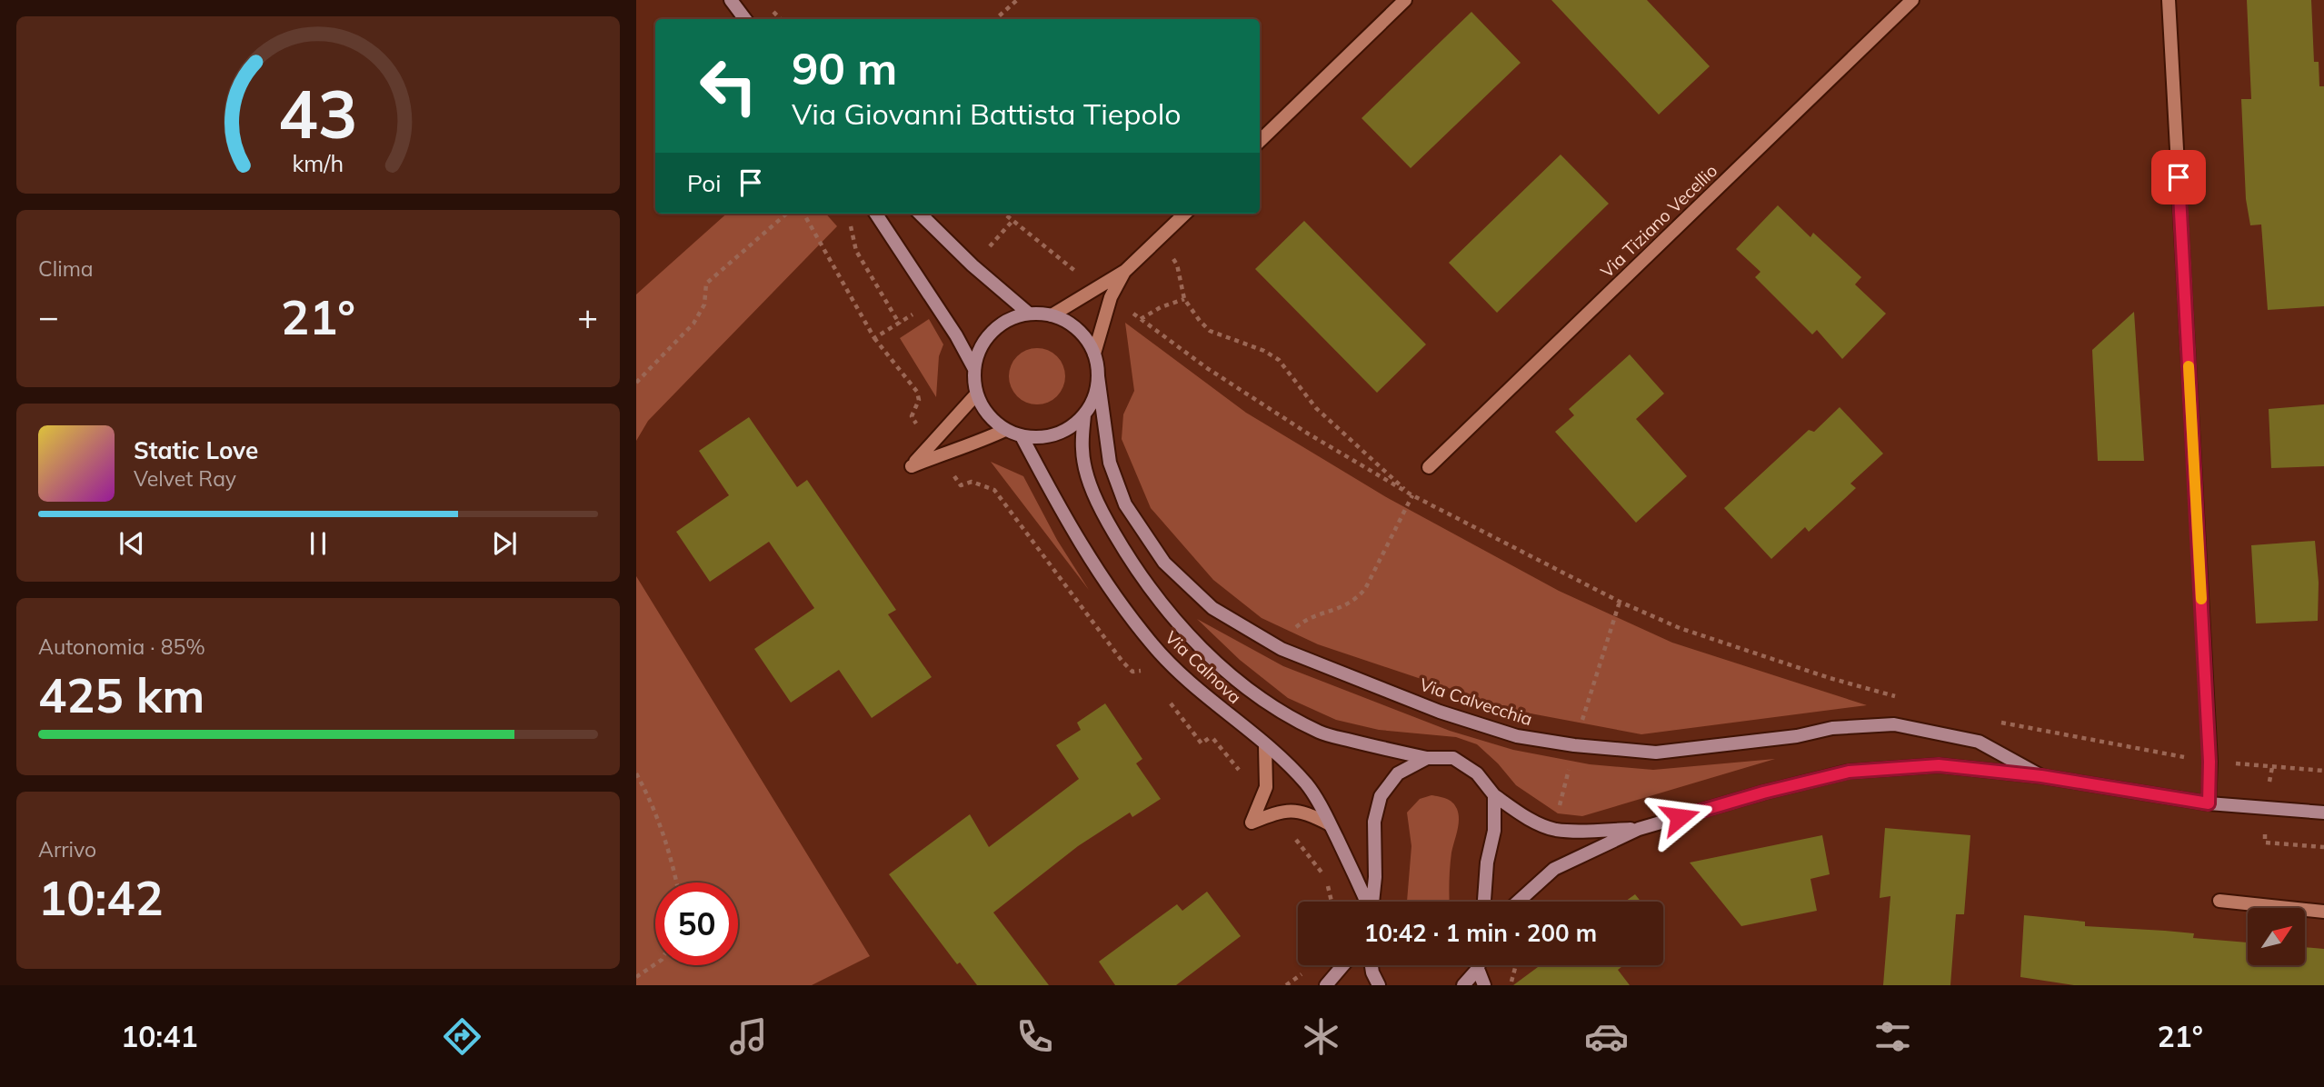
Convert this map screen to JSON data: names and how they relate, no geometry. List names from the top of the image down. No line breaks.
{"streets":{"street":["Via Tiziano Vecellio","Via Calnova","Via Calvecchia"]},"crossings":[["Via Calnova","Via Calvecchia"]],"north":"top right","page":{"turn":["90 m","Via Giovanni Battista Tiepolo"],"then":"Poi","tile":["Clima",["Autonomia · 85%","425 km"],["Arrivo","10:42"]],"heat":["−","21°","+"],"song":["Static Love","Velvet Ray"],"limit":"50","trip":"10:42 · 1 min · 200 m","tabs":["10:41","21°"],"gauge":["43","km/h"]}}
